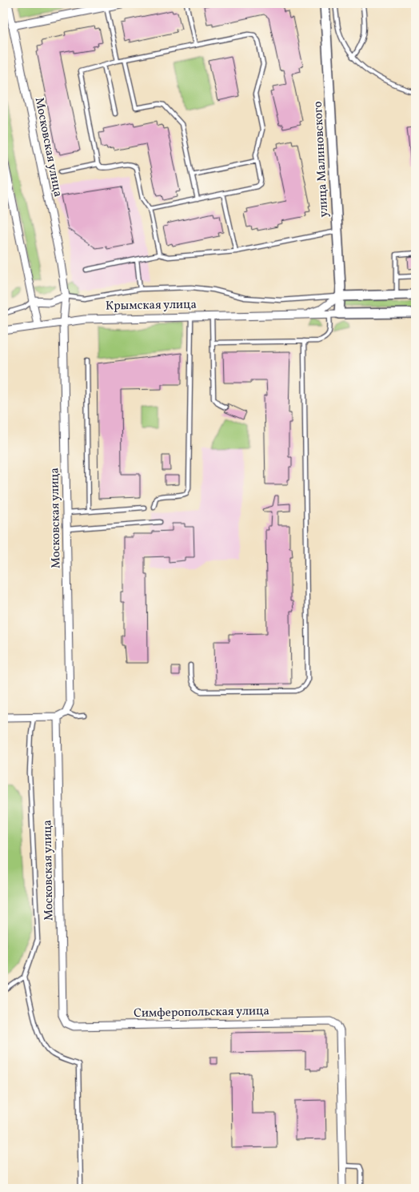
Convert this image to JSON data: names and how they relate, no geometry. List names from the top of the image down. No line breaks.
{"streets":{"street":["Московская улица","улица Малиновского","Крымская улица","Симферопольская улица"]},"crossings":[["Московская улица","Крымская улица"],["Московская улица","Симферопольская улица"],["улица Малиновского","Крымская улица"]]}
